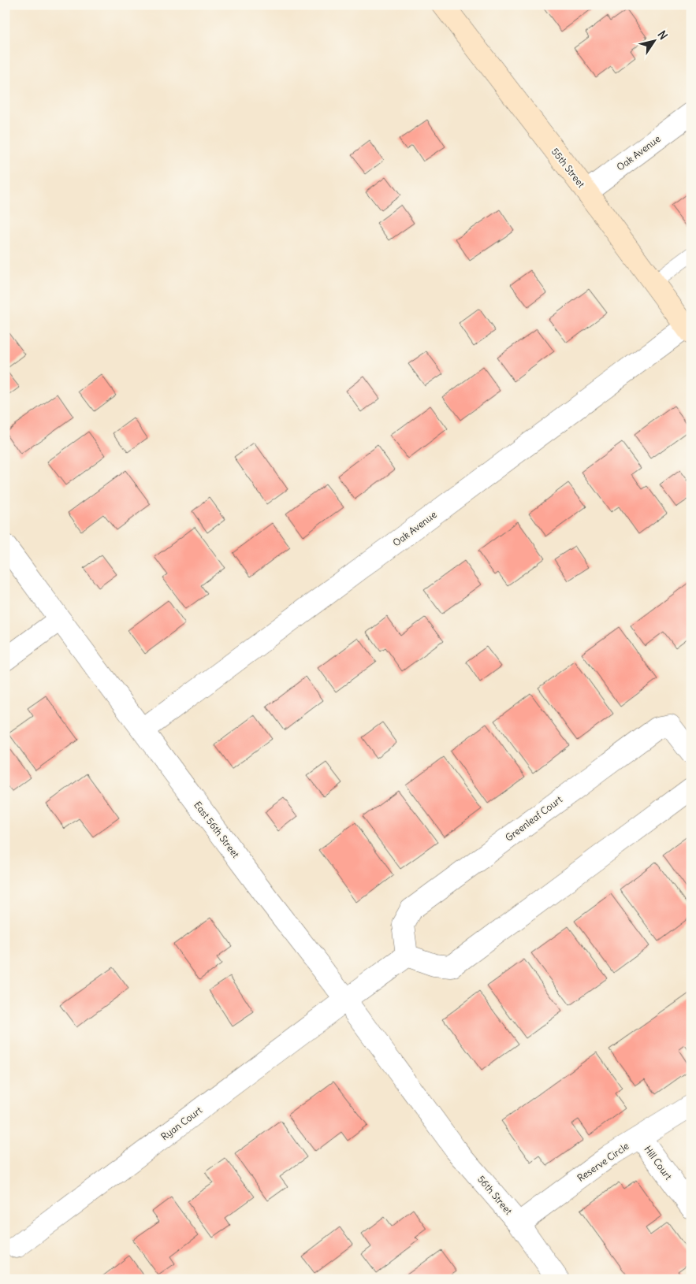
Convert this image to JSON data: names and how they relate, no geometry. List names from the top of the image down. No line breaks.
{"streets":{"main road":["55th Street"],"street":["Oak Avenue","Greenleaf Court","East 56th Street","Ryan Court","Reserve Circle","Hill Court","56th Street"]},"crossings":[["Oak Avenue","55th Street"],["Oak Avenue","East 56th Street"],["East 56th Street","Ryan Court"],["East 56th Street","56th Street"],["Reserve Circle","Hill Court"],["Reserve Circle","56th Street"]],"north":"top right"}
